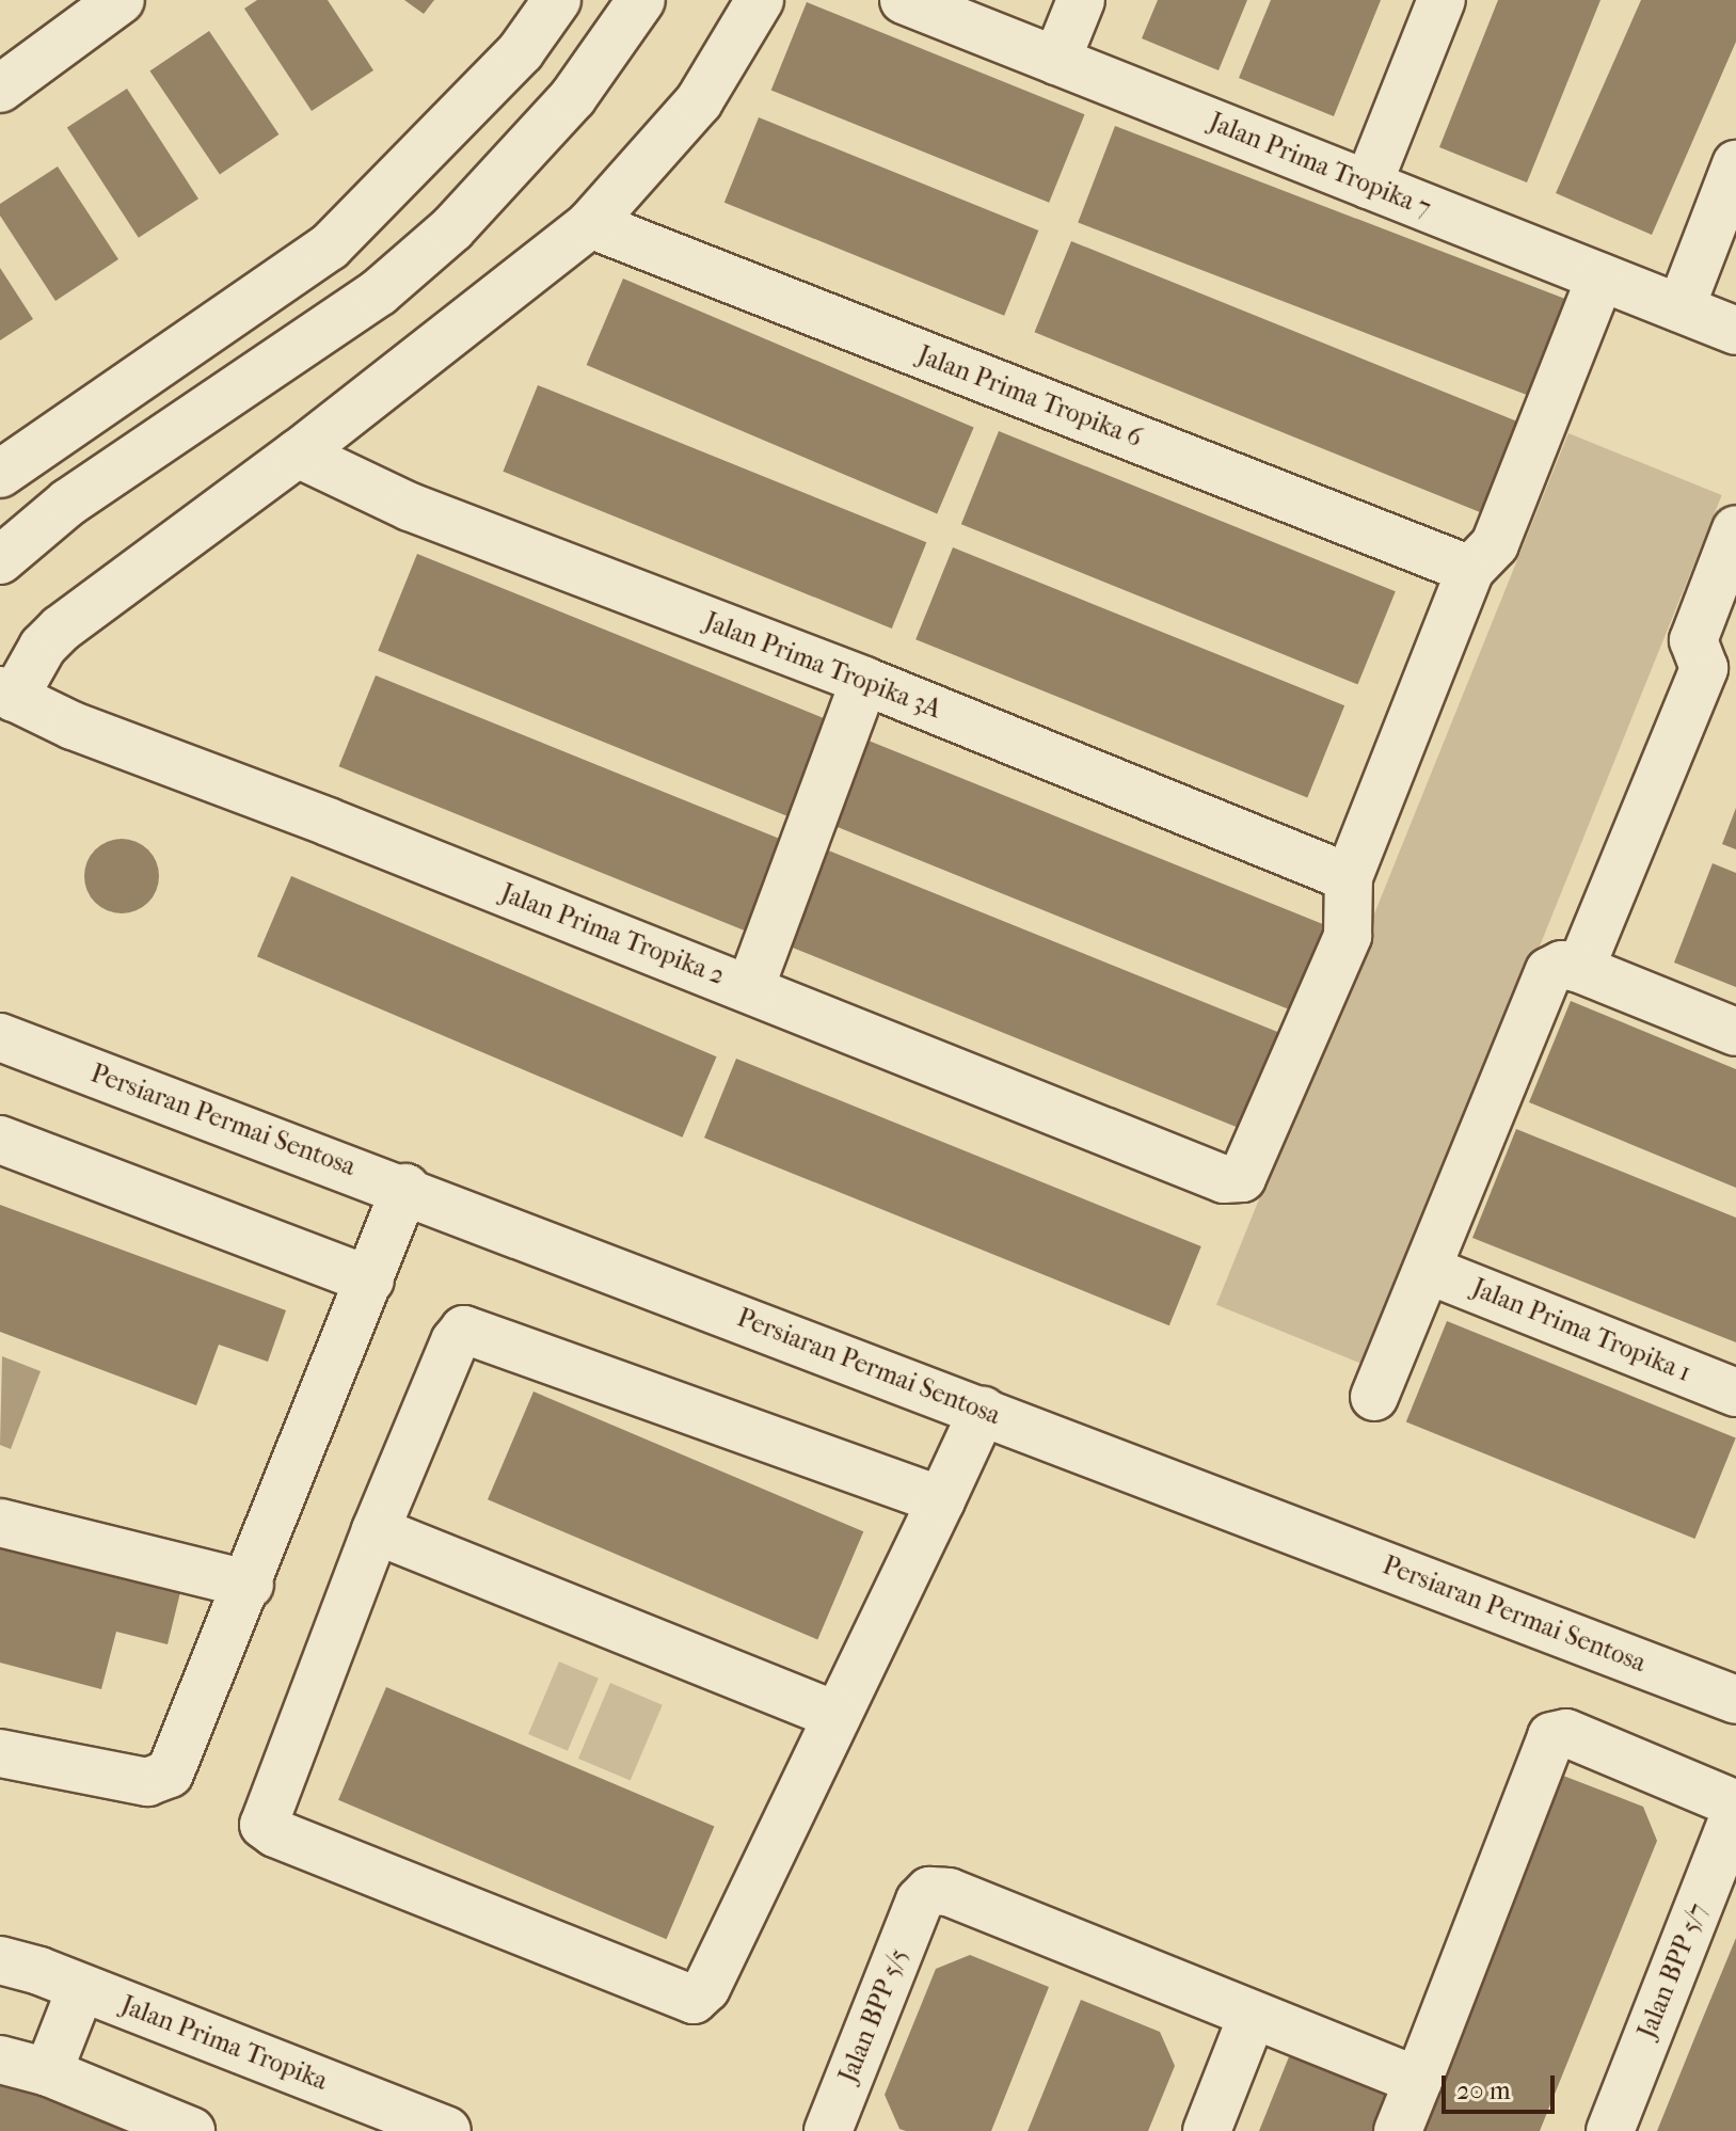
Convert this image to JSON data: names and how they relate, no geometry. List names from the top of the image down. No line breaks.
{"streets":{"street":["Jalan Prima Tropika 7","Jalan Prima Tropika 6","Jalan Prima Tropika 3A","Jalan Prima Tropika 2","Persiaran Permai Sentosa","Jalan Prima Tropika 1","Jalan BPP 5/7","Jalan BPP 5/5","Jalan Prima Tropika"]},"crossings":[["Jalan Prima Tropika 3A","Jalan Prima Tropika 2"]],"scale_bar":"20 m"}
